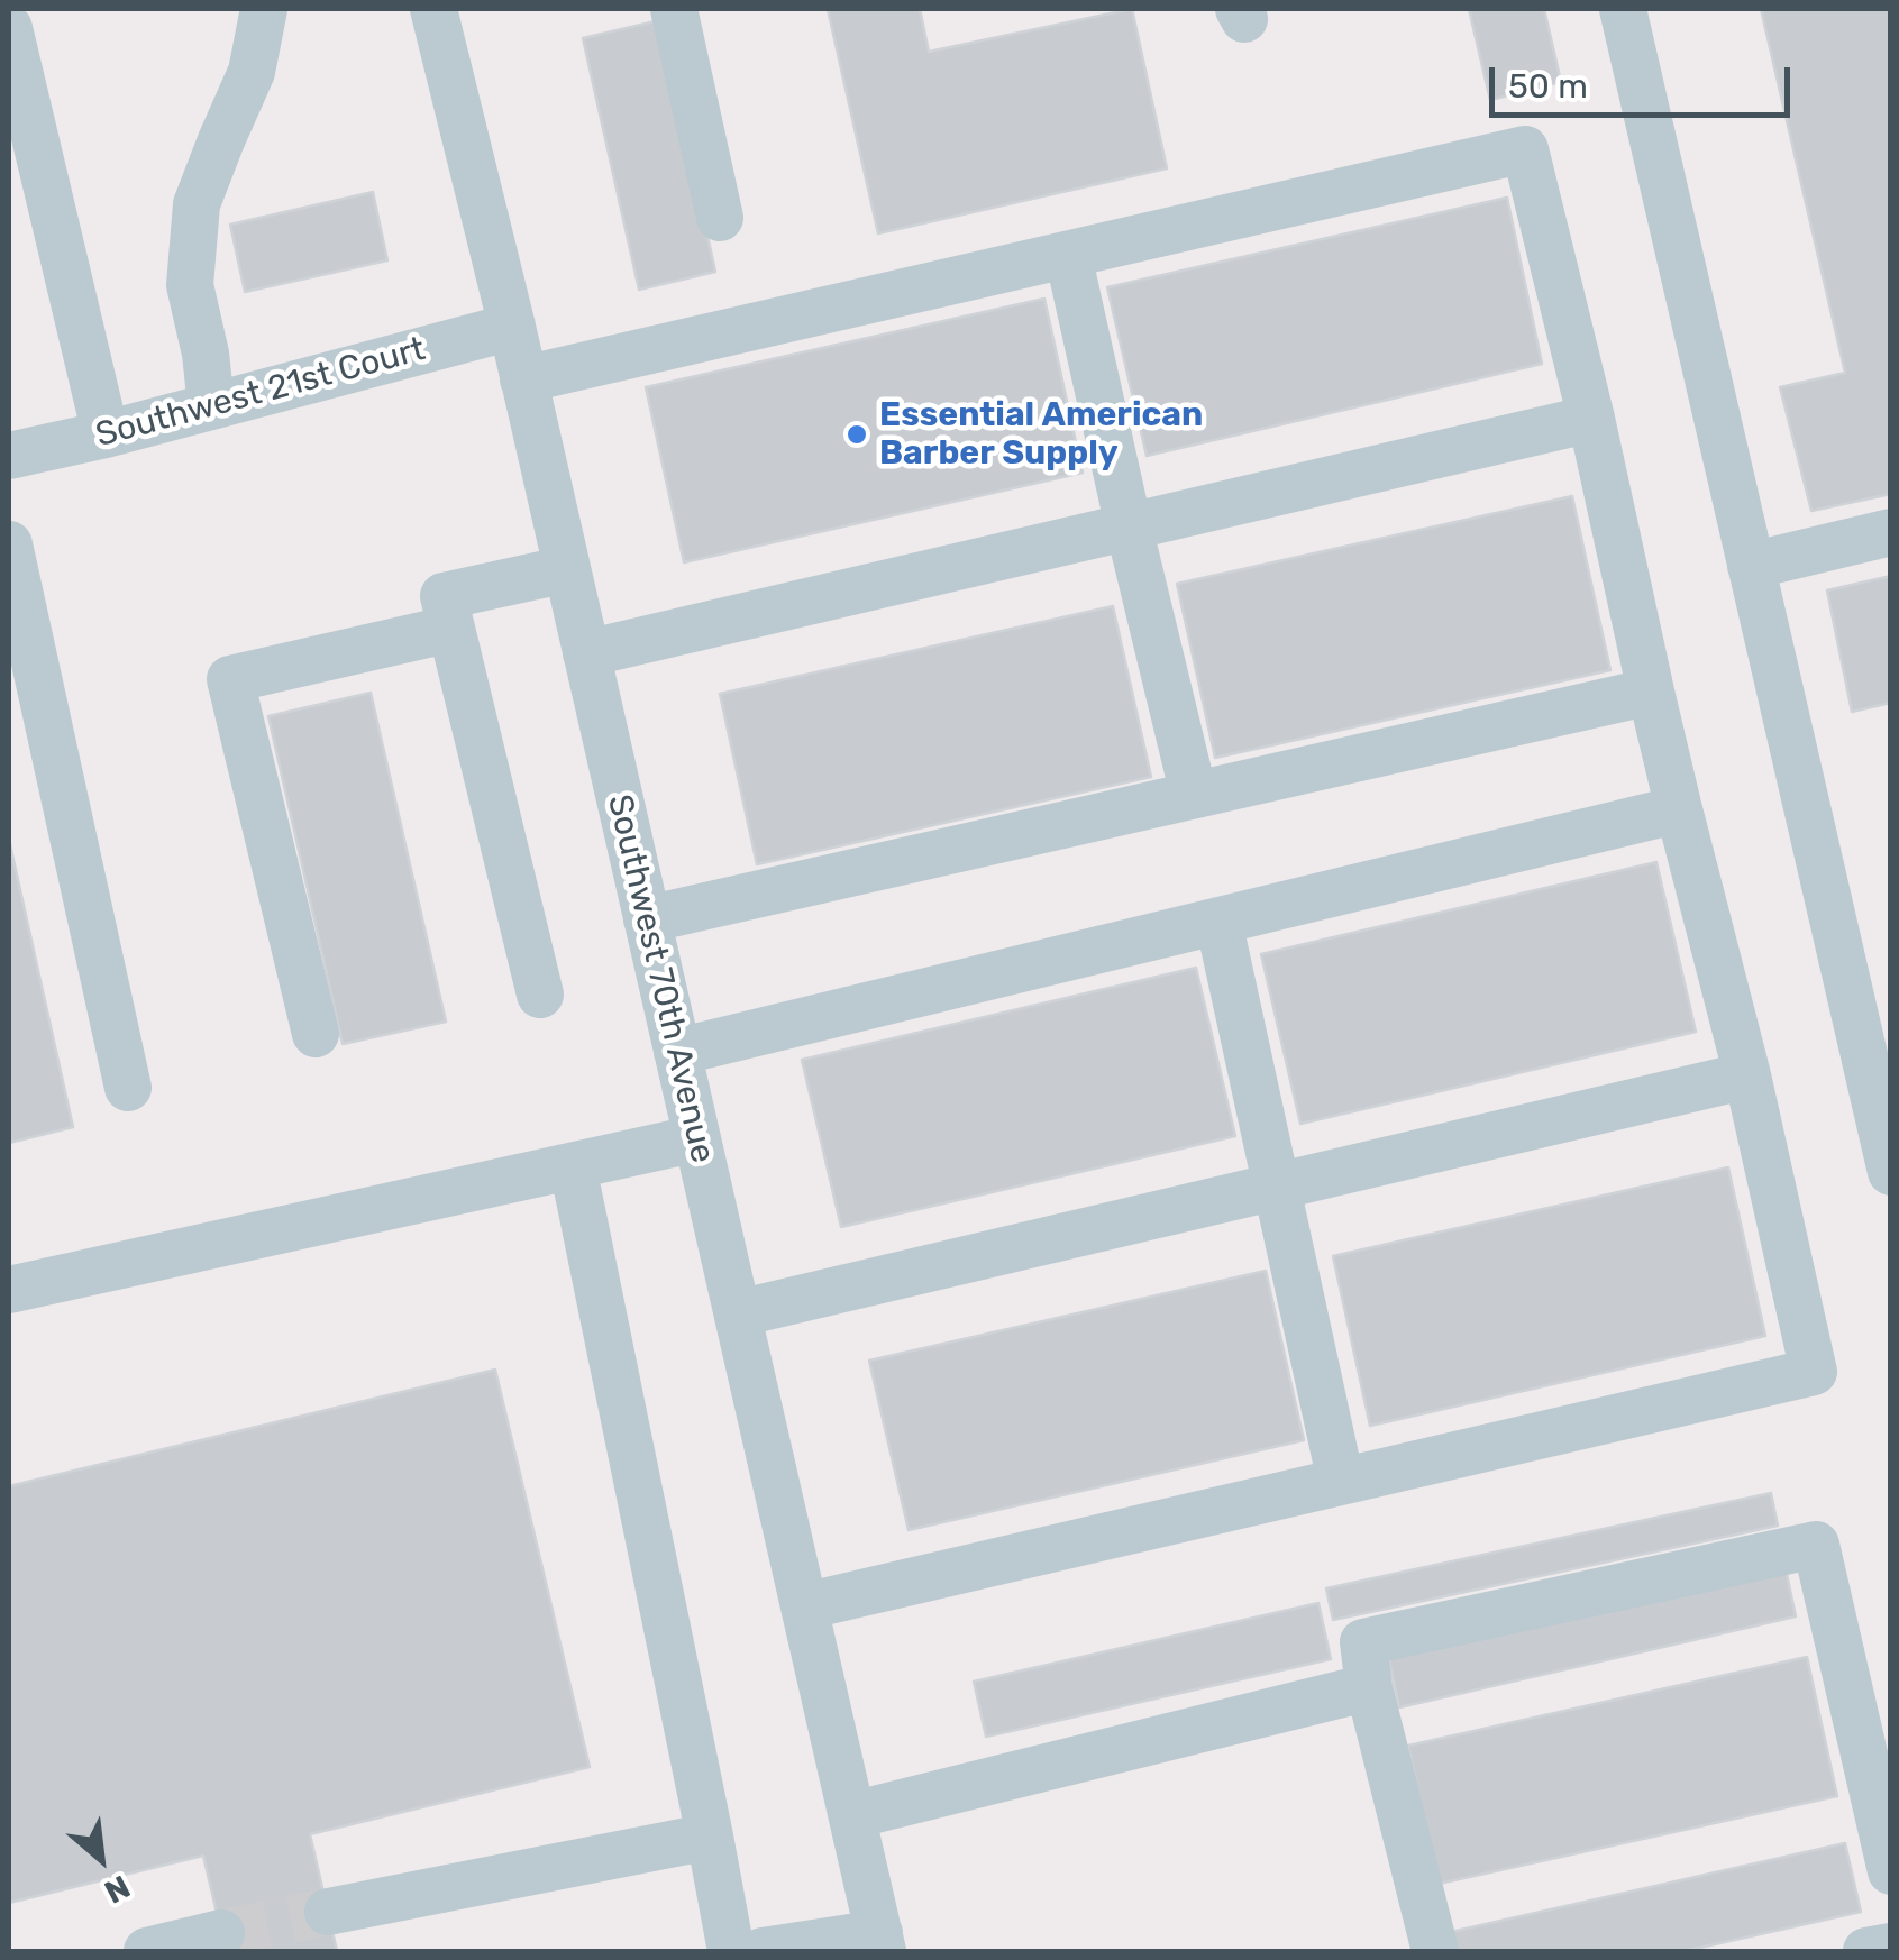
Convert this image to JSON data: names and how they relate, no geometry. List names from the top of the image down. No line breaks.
{"streets":{"street":["Southwest 21st Court","Southwest 70th Avenue"]},"crossings":[["Southwest 21st Court","Southwest 70th Avenue"]],"places":["Essential American Barber Supply"],"scale_bar":"50 m","north":"bottom right"}
